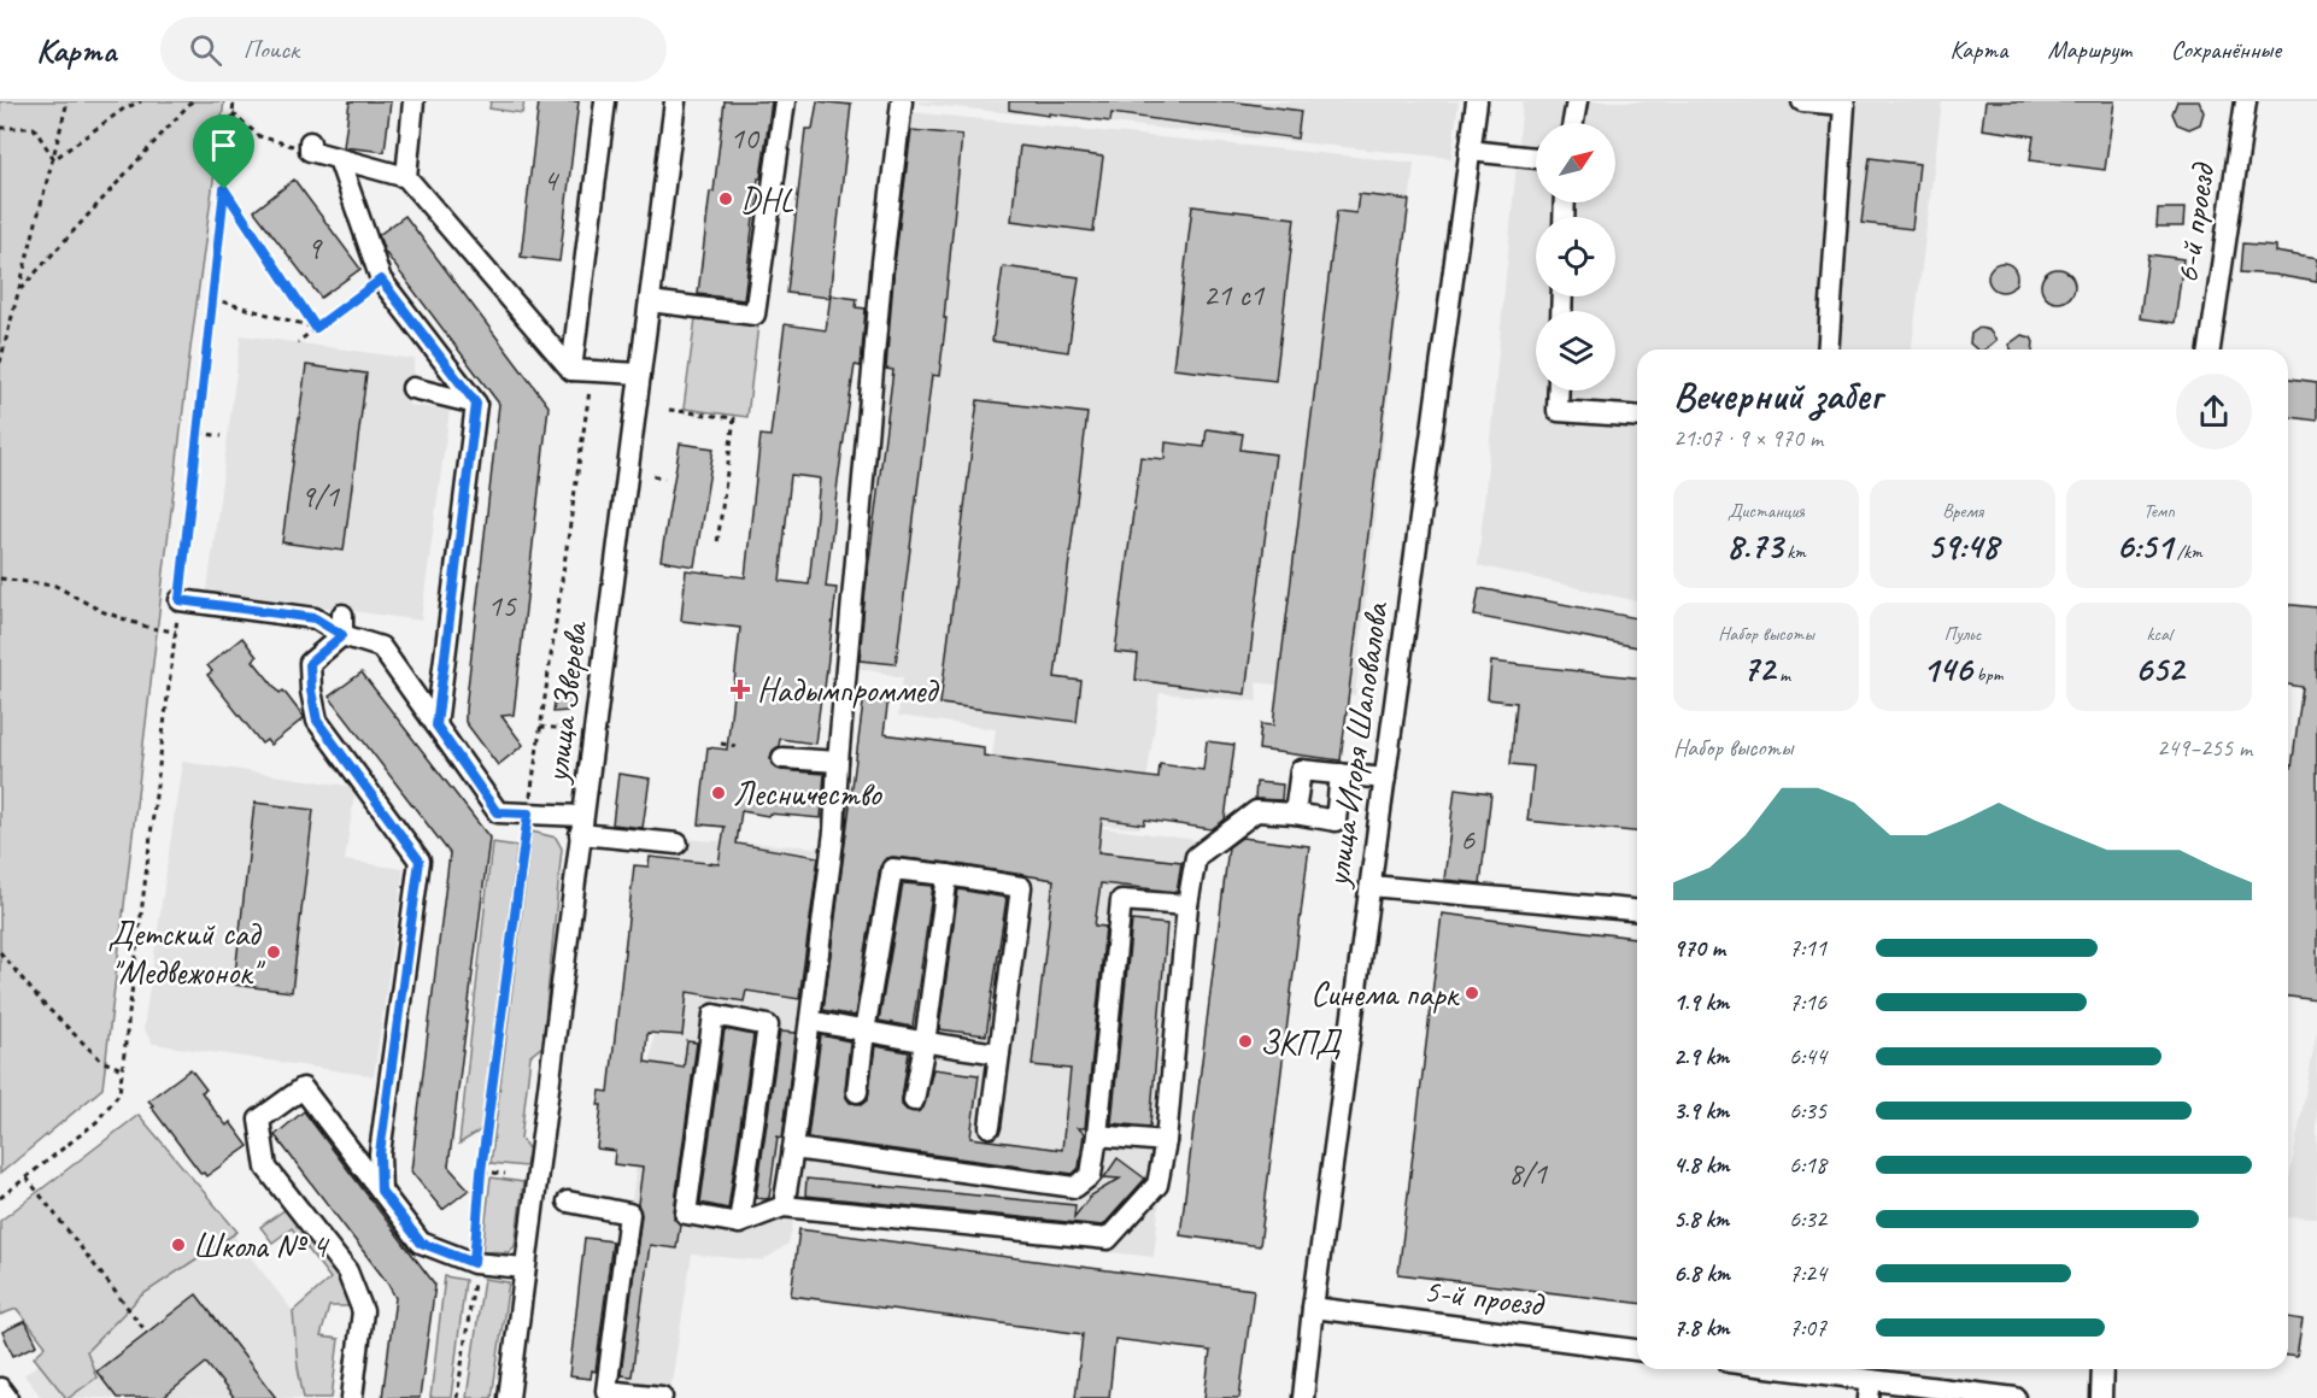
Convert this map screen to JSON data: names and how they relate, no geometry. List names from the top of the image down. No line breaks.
{"streets":{"street":["6-й проезд","улица Зверева","улица Игоря Шаповалова","5-й проезд"]},"crossings":[["улица Игоря Шаповалова","5-й проезд"]],"places":{"other":["DHL","Лесничество","Детский сад \"Медвежонок\"","Синема парк","ЗКПД","Школа № 4"],"health":["Надымпроммед"]},"house_numbers":["10","4","9","21 с1","9/1","15","6","8/1"],"north":"top right","page":{"header":"Карта","search":"Поиск","nav":["Карта","Маршрут","Сохранённые"],"heading":["Вечерний забег","21:07 · 9 × 970 m"],"stats":[["Дистанция","8.73 km"],["Время","59:48"],["Темп","6:51 /km"],["Набор высоты","72 m"],["Пульс","146 bpm"],["kcal","652"]],"chart":["Набор высоты","249–255 m"],"list":[{"name":"970 m","note":"7:11"},{"name":"1.9 km","note":"7:16"},{"name":"2.9 km","note":"6:44"},{"name":"3.9 km","note":"6:35"},{"name":"4.8 km","note":"6:18"},{"name":"5.8 km","note":"6:32"},{"name":"6.8 km","note":"7:24"},{"name":"7.8 km","note":"7:07"}]}}
